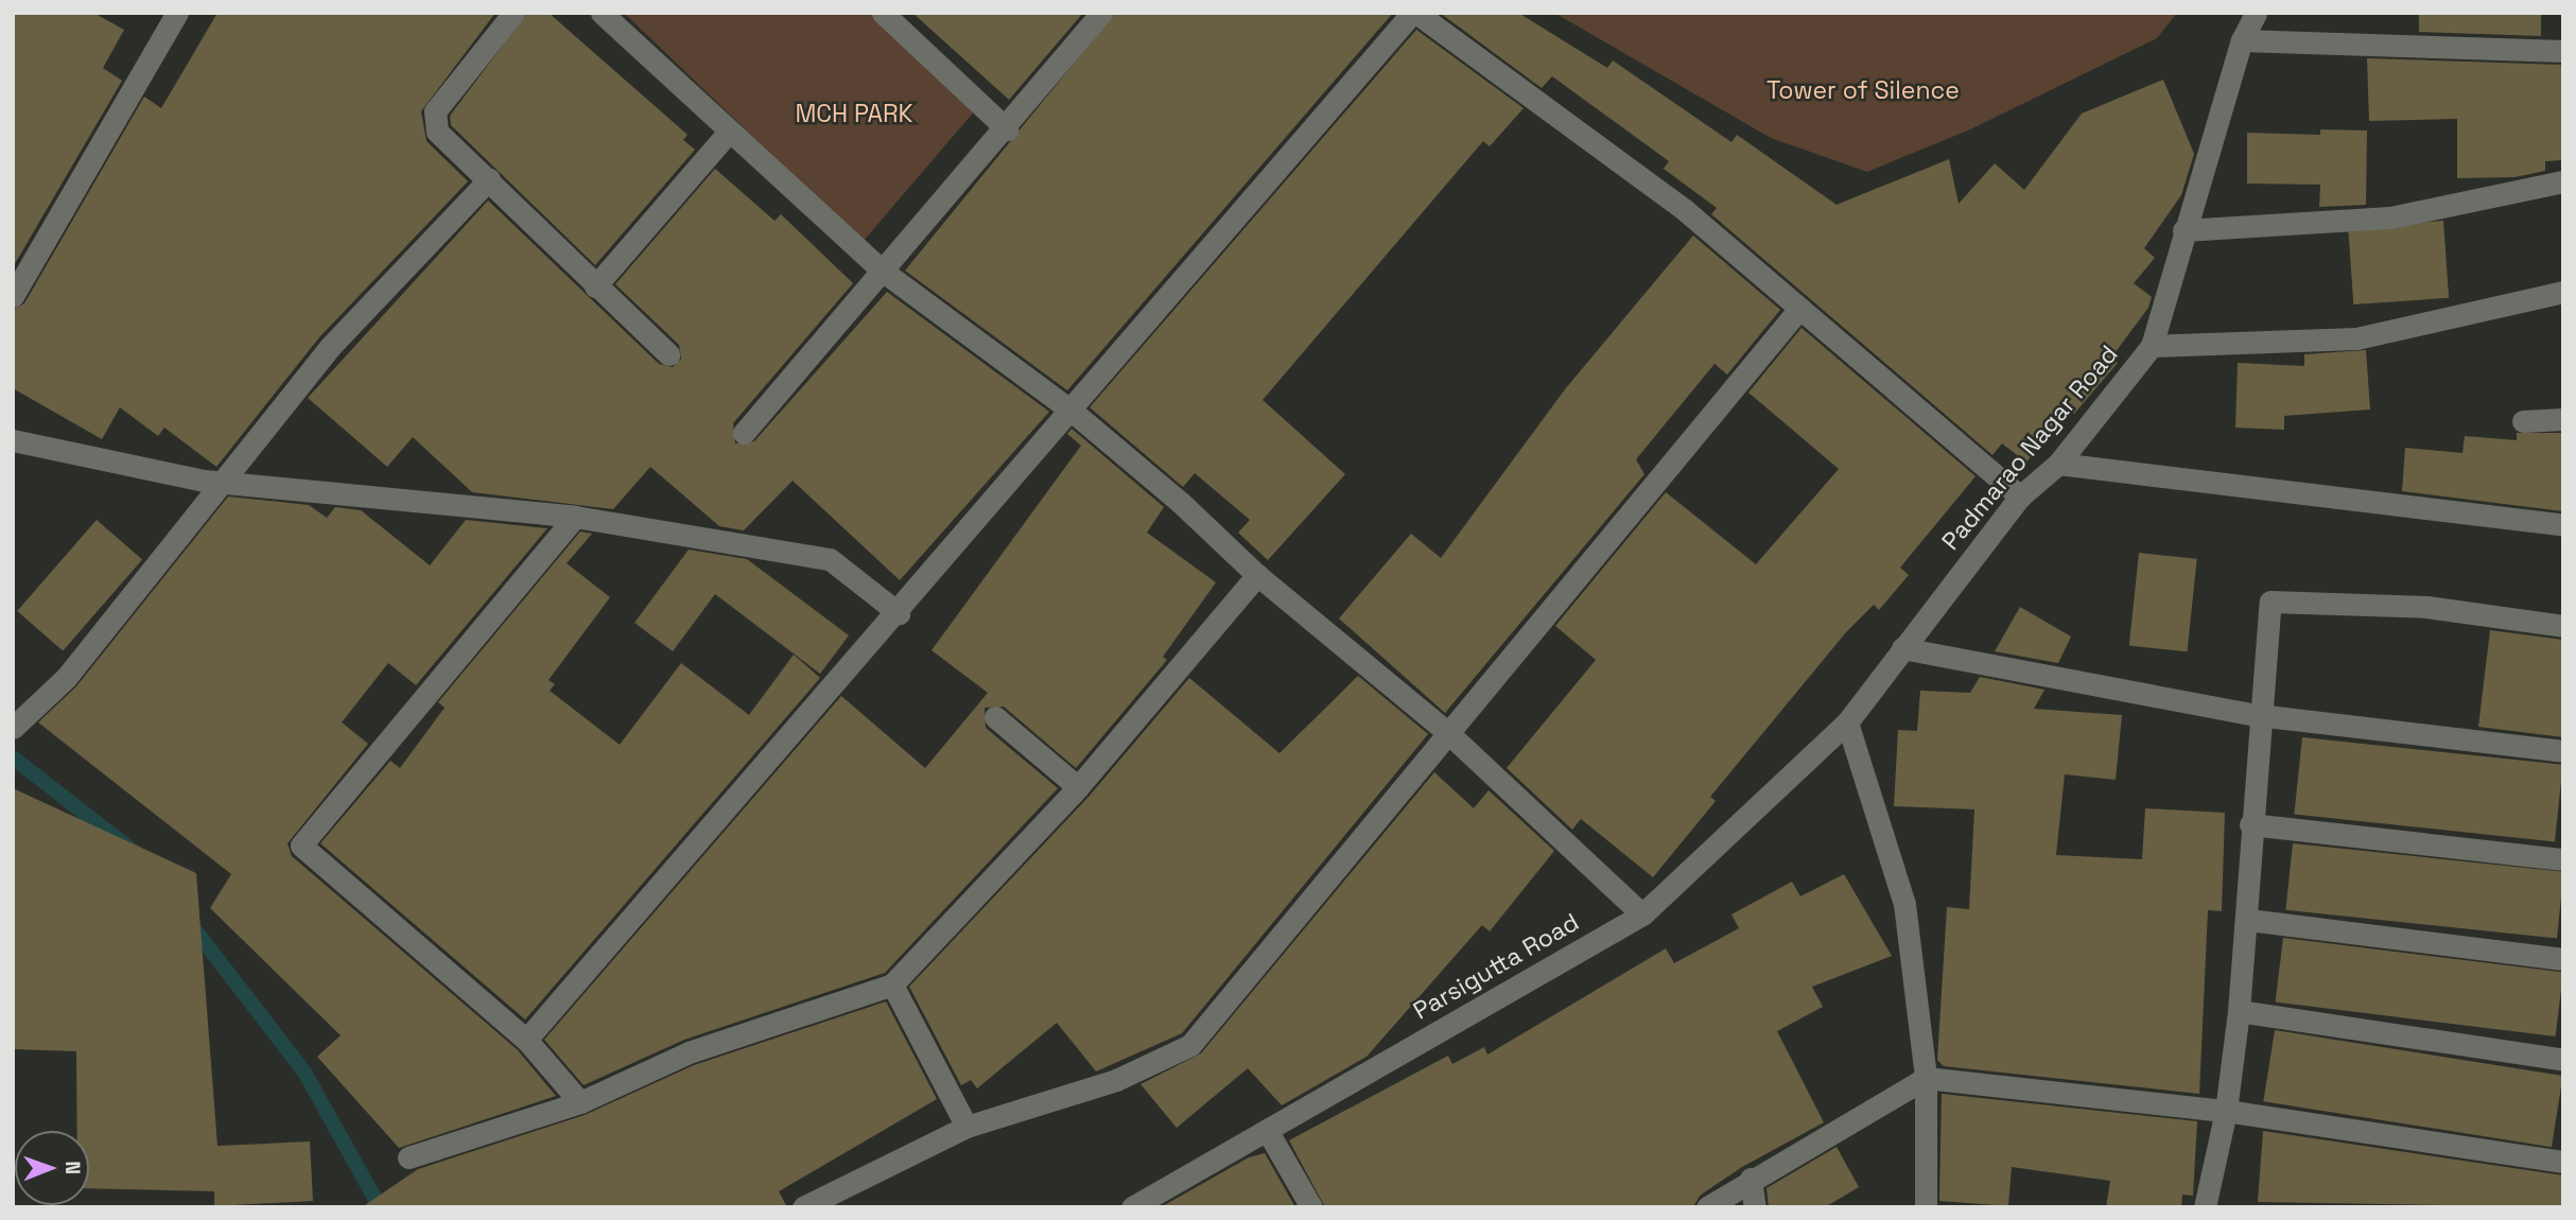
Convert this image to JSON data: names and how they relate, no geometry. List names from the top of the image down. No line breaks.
{"streets":{"street":["Padmarao Nagar Road","Parsigutta Road"]},"crossings":[["Padmarao Nagar Road","Parsigutta Road"]],"parks":["Tower of Silence","MCH PARK"],"north":"right"}
